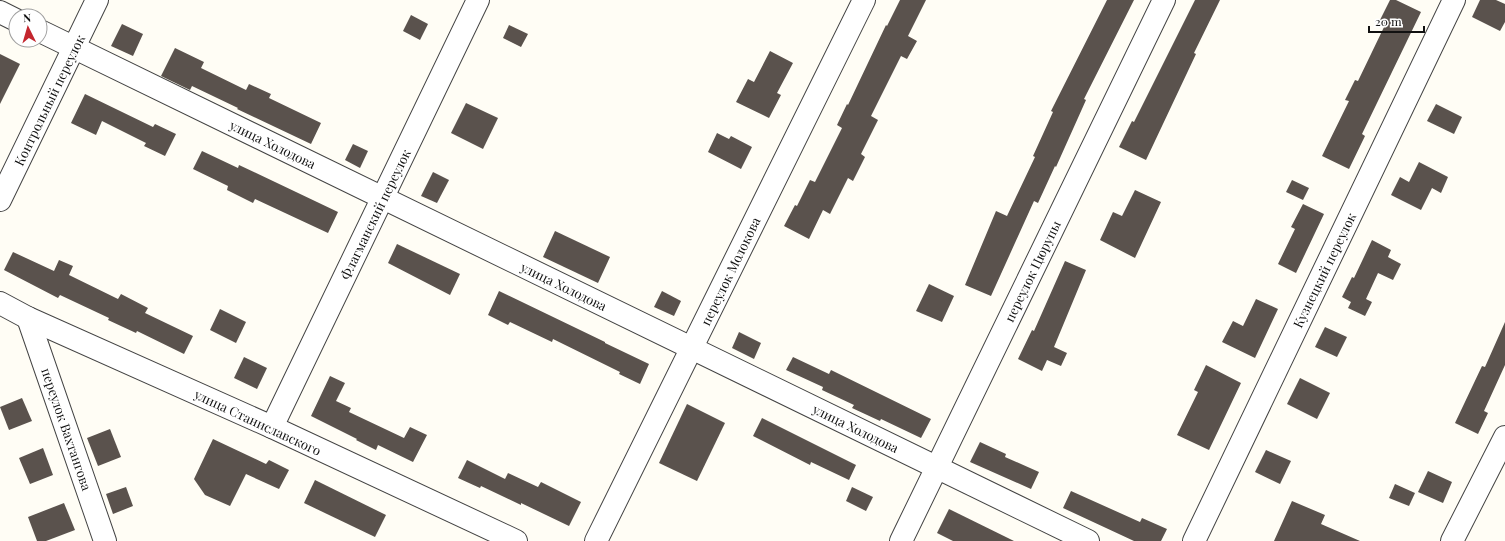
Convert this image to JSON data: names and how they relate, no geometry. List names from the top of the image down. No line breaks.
{"streets":{"street":["Контрольный переулок","улица Холодова","Флагманский переулок","Кузнецкий переулок","переулок Молокова","переулок Цюрупы","улица Станиславского","переулок Вахтангова"]},"crossings":[["Контрольный переулок","улица Холодова"],["улица Холодова","Флагманский переулок"],["улица Холодова","переулок Молокова"],["улица Холодова","переулок Цюрупы"],["Флагманский переулок","улица Станиславского"],["улица Станиславского","переулок Вахтангова"]],"scale_bar":"20 m","north":"top"}
